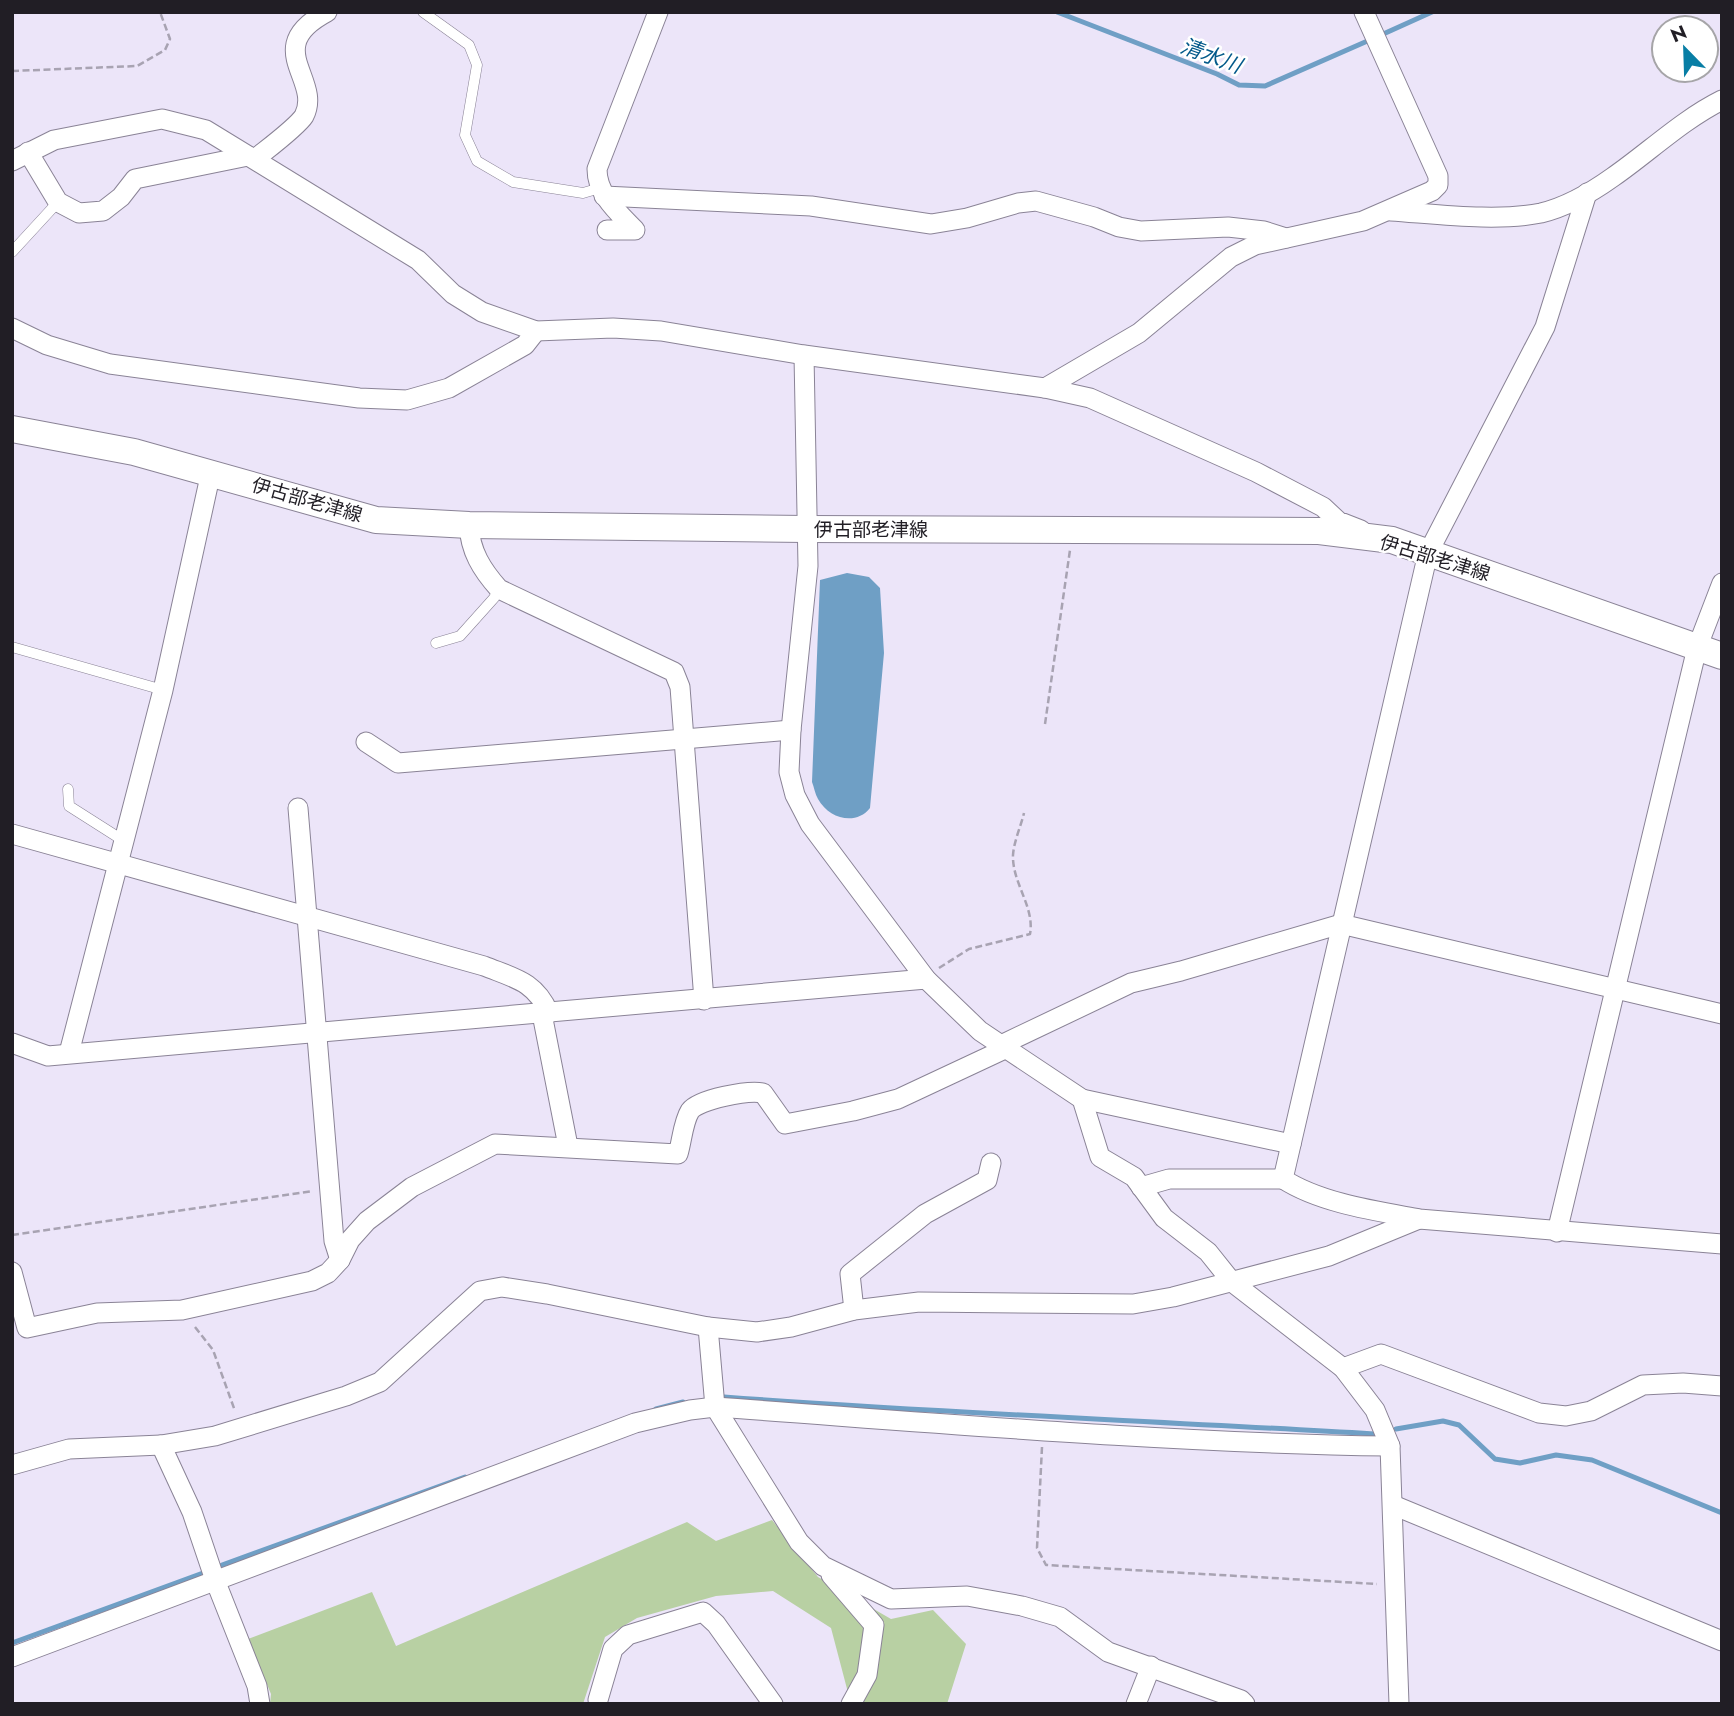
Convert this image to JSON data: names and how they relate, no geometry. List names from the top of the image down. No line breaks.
{"streets":{"main road":["伊古部老津線"]},"water":["清水川"],"north":"top left"}
